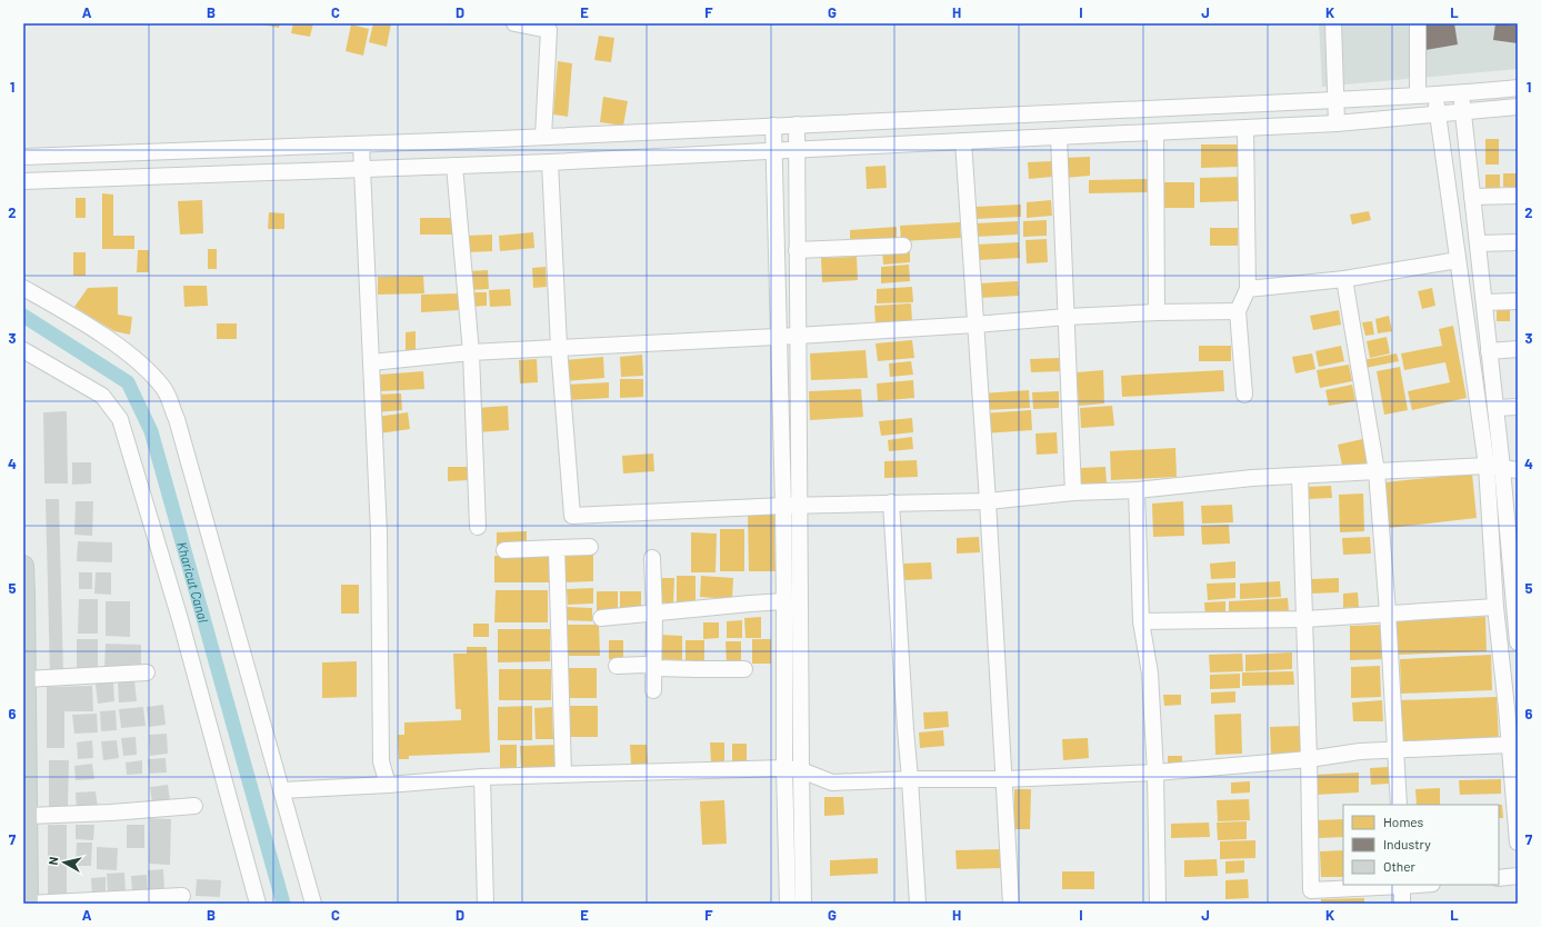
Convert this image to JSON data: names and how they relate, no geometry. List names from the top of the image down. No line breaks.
{"water":["Kharicut Canal"],"legend":["Homes","Industry","Other"],"north":"left","grid":{"columns":["A","B","C","D","E","F","G","H","I","J","K","L"],"rows":["1","2","3","4","5","6","7"]}}
